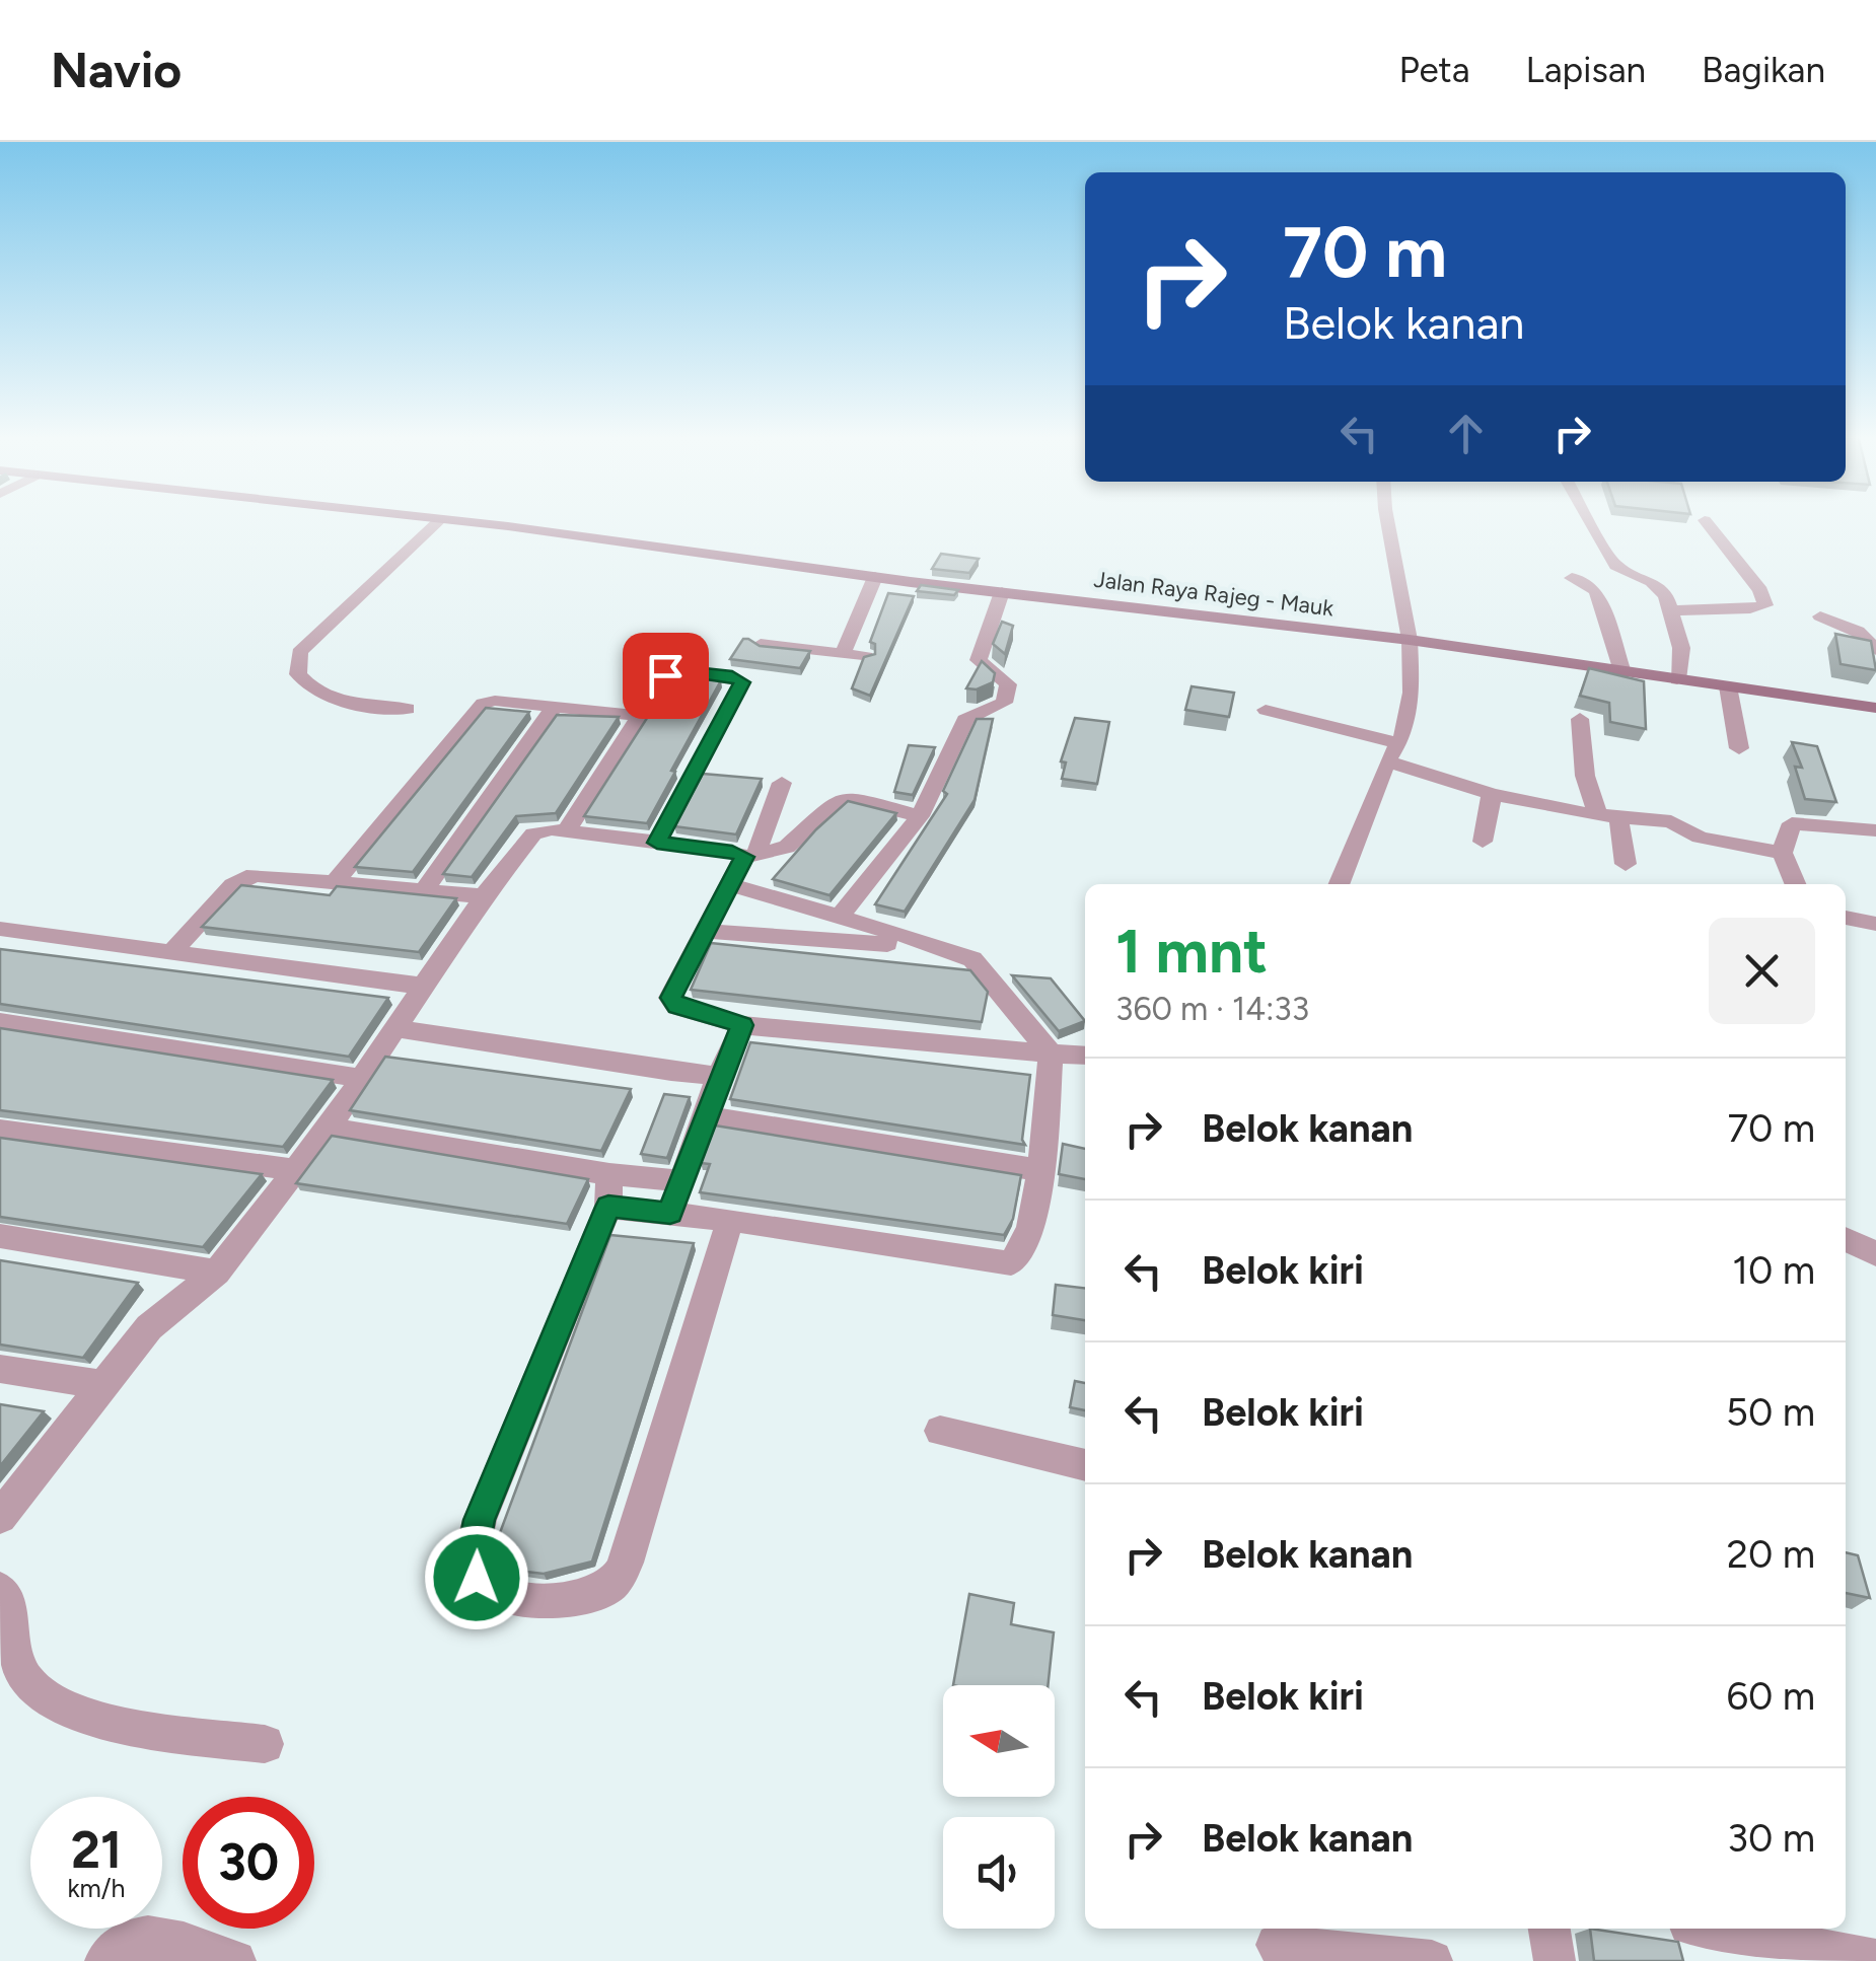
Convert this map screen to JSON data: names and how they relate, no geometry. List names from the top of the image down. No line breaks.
{"streets":{"main road":["Jalan Raya Rajeg - Mauk"]},"north":"left","page":{"header":"Navio","nav":["Peta","Lapisan","Bagikan"],"turn":["70 m","Belok kanan"],"heading":["1 mnt","360 m · 14:33"],"list":[{"name":"Belok kanan","value":"70 m"},{"name":"Belok kiri","value":"10 m"},{"name":"Belok kiri","value":"50 m"},{"name":"Belok kanan","value":"20 m"},{"name":"Belok kiri","value":"60 m"},{"name":"Belok kanan","value":"30 m"}],"speed":"21 km/h","limit":"30"}}
